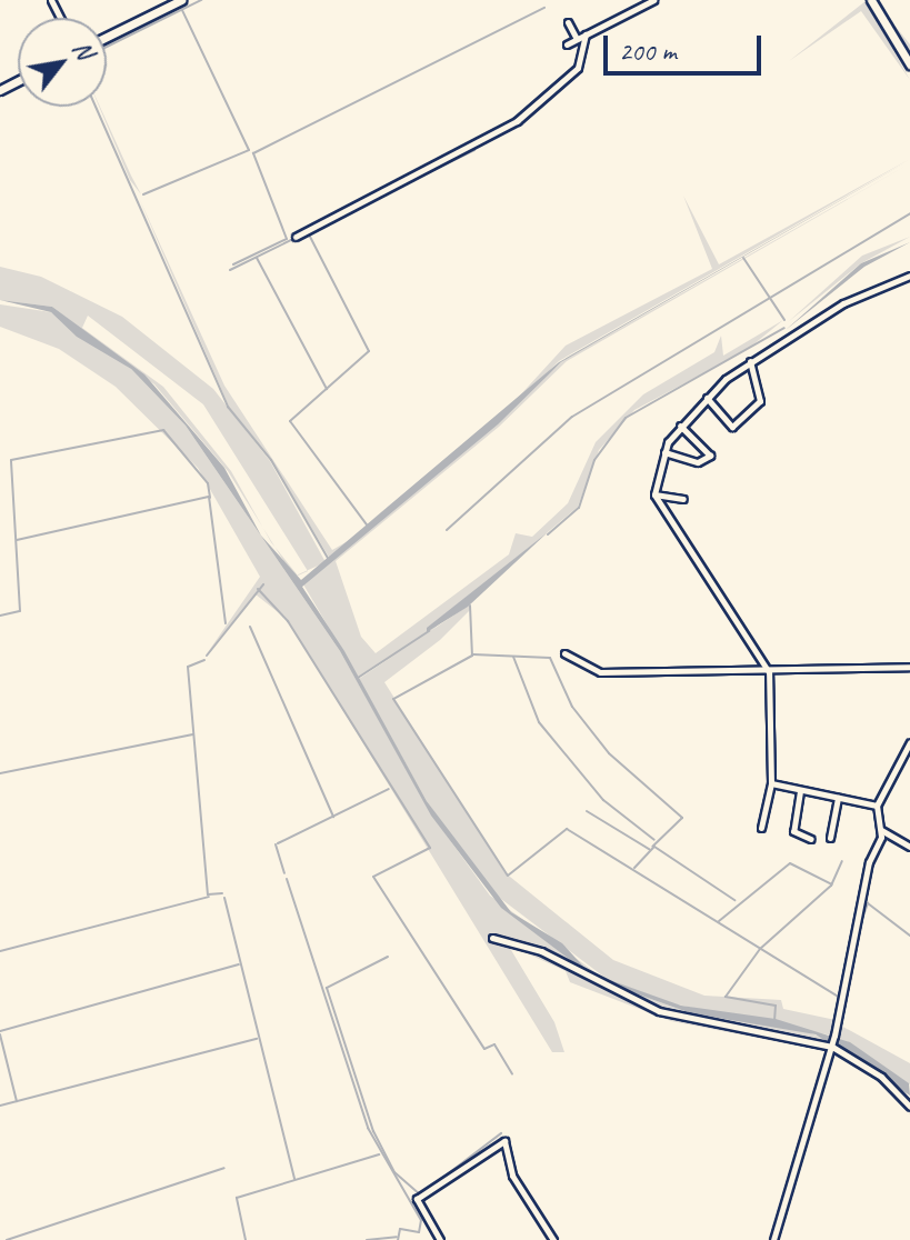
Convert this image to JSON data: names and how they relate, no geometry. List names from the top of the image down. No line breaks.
{"scale_bar":"200 m","north":"top right"}
